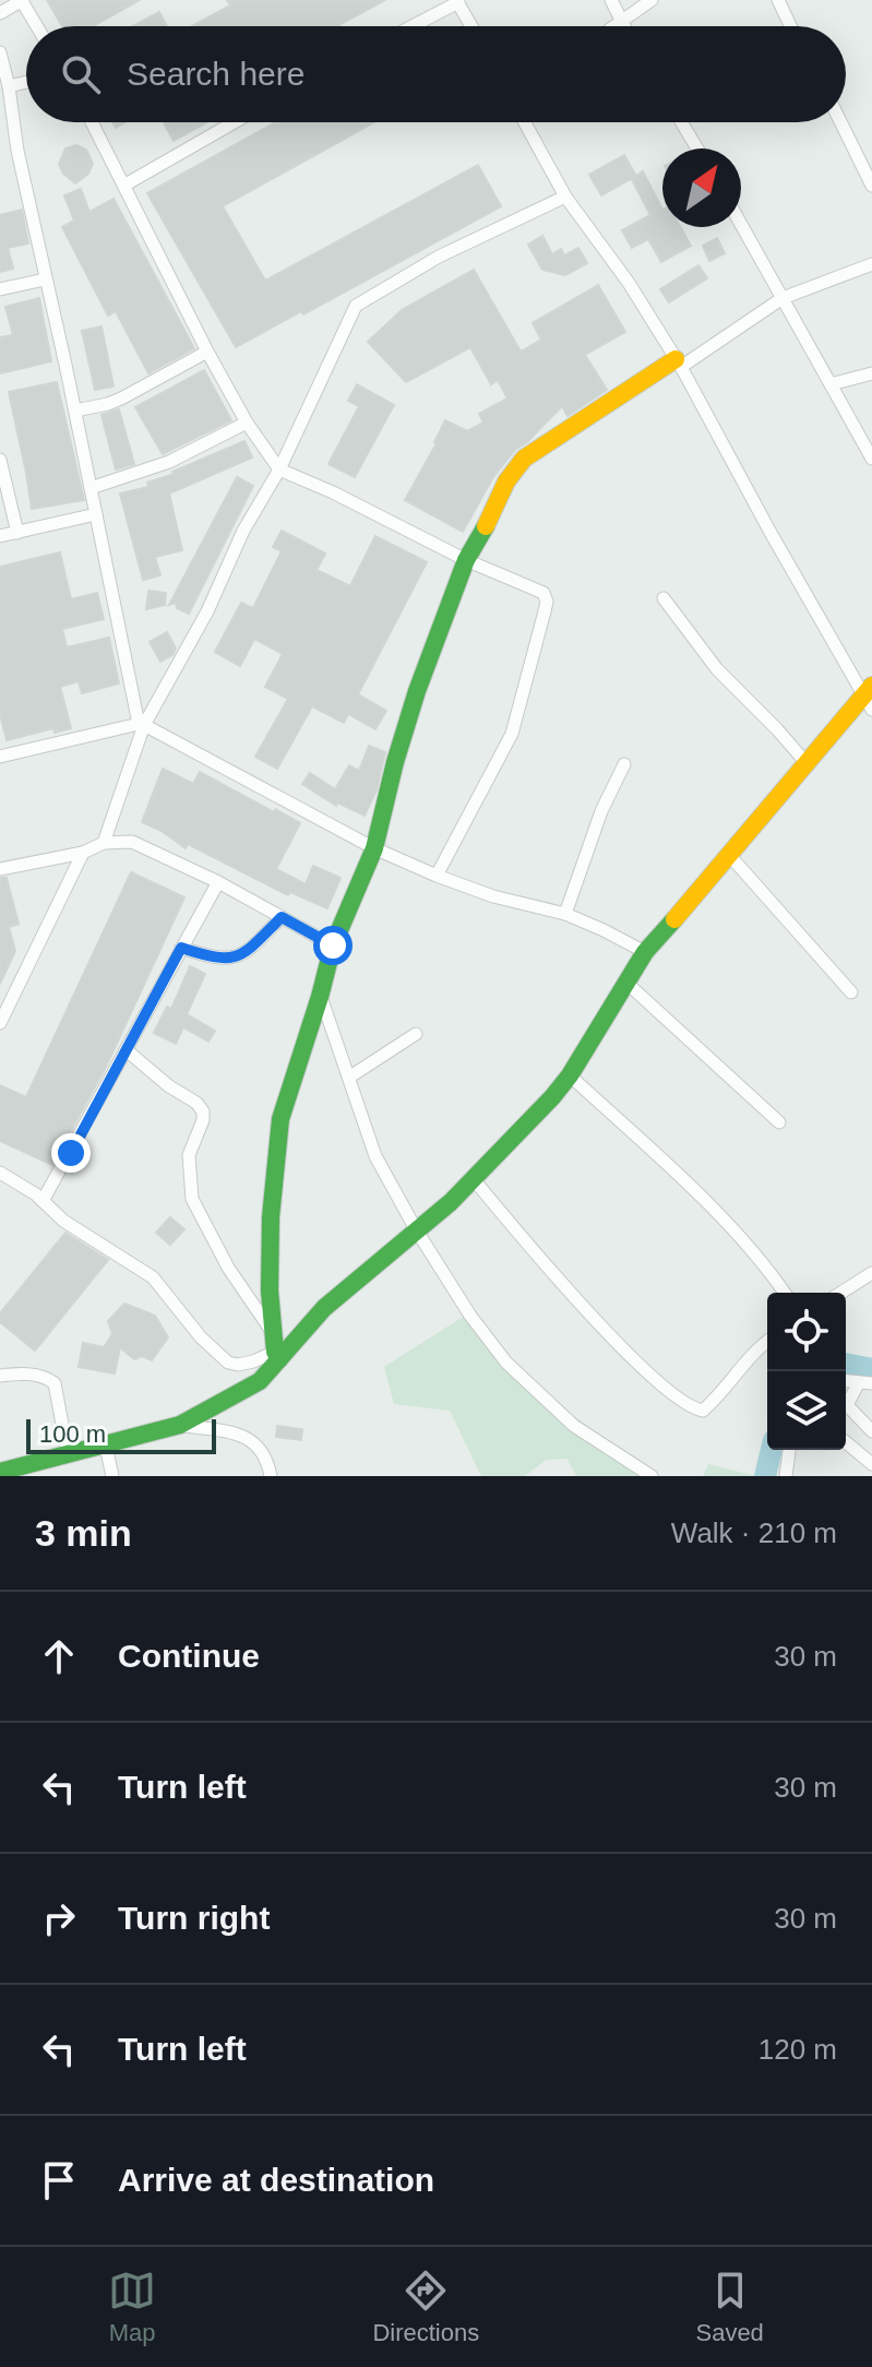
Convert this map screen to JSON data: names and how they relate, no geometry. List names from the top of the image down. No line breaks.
{"scale_bar":"100 m","north":"top right","page":{"search":"Search here","scale":"100 m","heading":["3 min","Walk · 210 m"],"list":[["Continue","30 m"],["Turn left","30 m"],["Turn right","30 m"],["Turn left","120 m"],"Arrive at destination"],"nav":["Map","Directions","Saved"]}}
